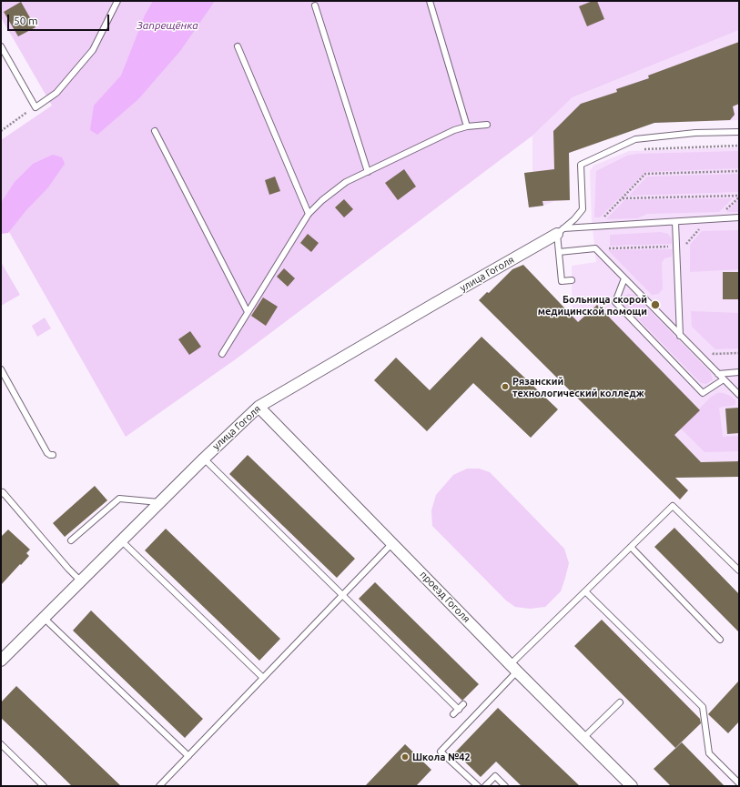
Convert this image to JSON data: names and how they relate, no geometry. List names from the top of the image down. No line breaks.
{"streets":{"street":["улица Гоголя","проезд Гоголя"]},"crossings":[["улица Гоголя","проезд Гоголя"]],"water":["Запрещёнка"],"places":["Больница скорой медицинской помощи","Рязанский технологический колледж","Школа №42"],"scale_bar":"50 m"}
